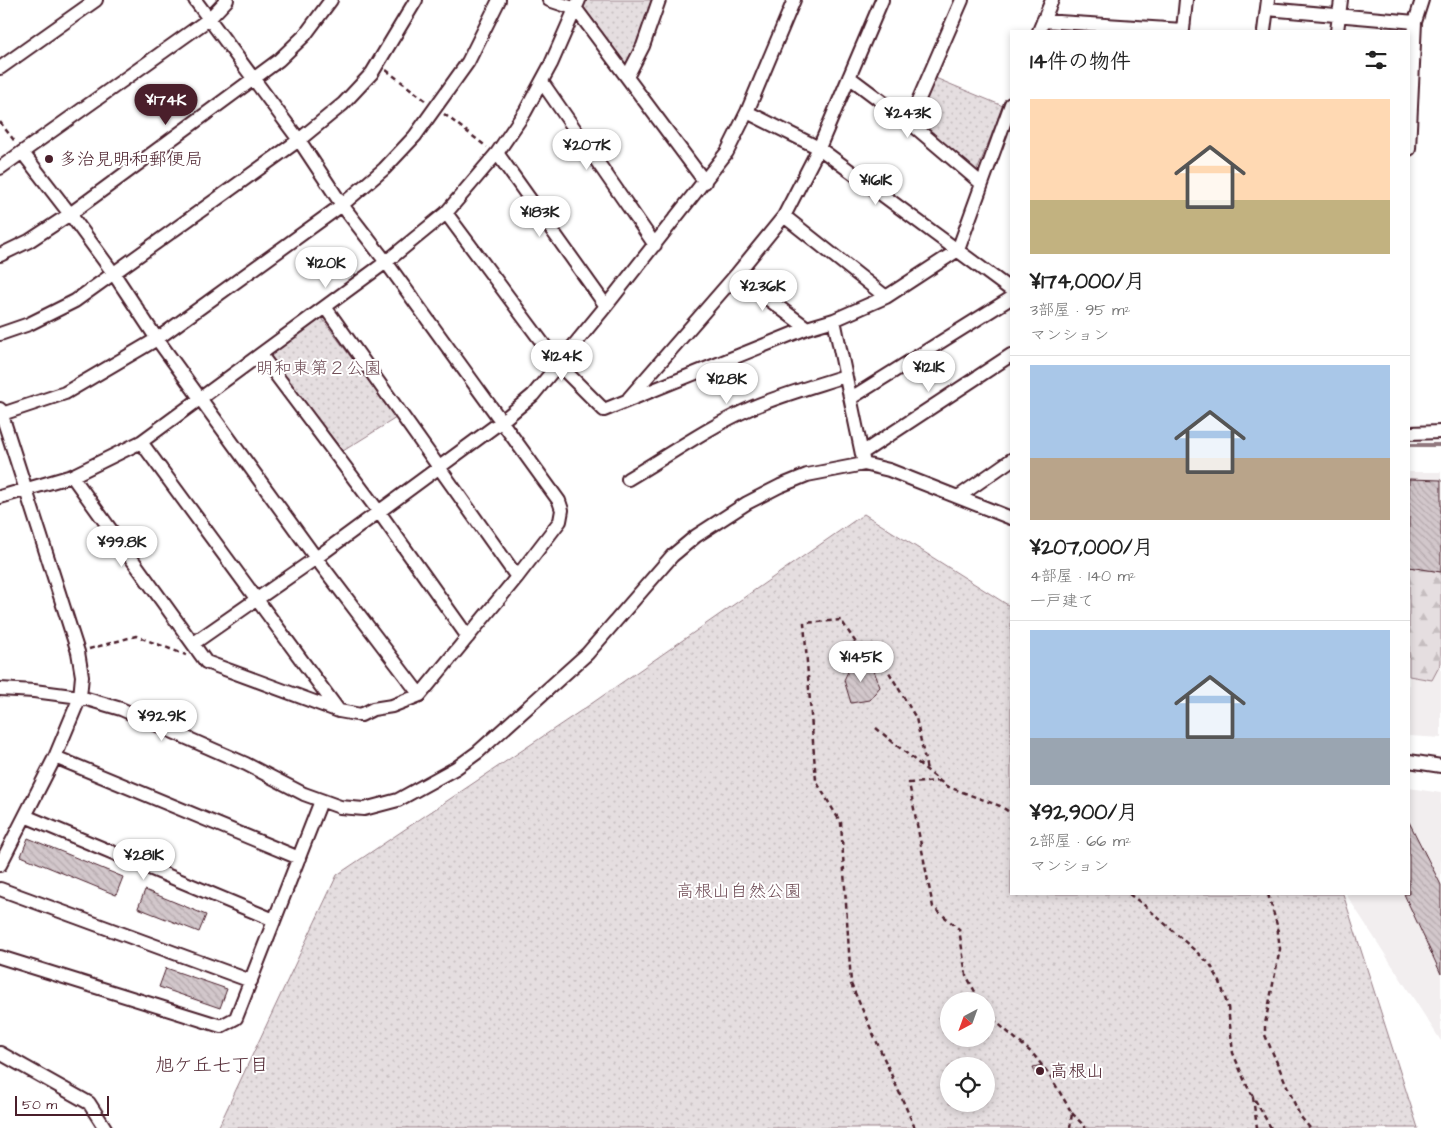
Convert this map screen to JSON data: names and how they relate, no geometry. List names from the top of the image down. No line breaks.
{"districts":["旭ケ丘七丁目"],"parks":["明和東第２公園","高根山自然公園"],"places":["多治見明和郵便局","高根山"],"scale_bar":"50 m","north":"bottom left","page":{"heading":"14件の物件","price":["¥174K","¥243K","¥207K","¥161K","¥183K","¥120K","¥236K","¥124K","¥121K","¥128K","¥99.8K","¥145K","¥92.9K","¥281K"],"list":[{"name":"¥174,000/月","note":"3部屋 · 95 m² · マンション"},{"name":"¥207,000/月","note":"4部屋 · 140 m² · 一戸建て"},{"name":"¥92,900/月","note":"2部屋 · 66 m² · マンション"}],"scale":"50 m"}}
